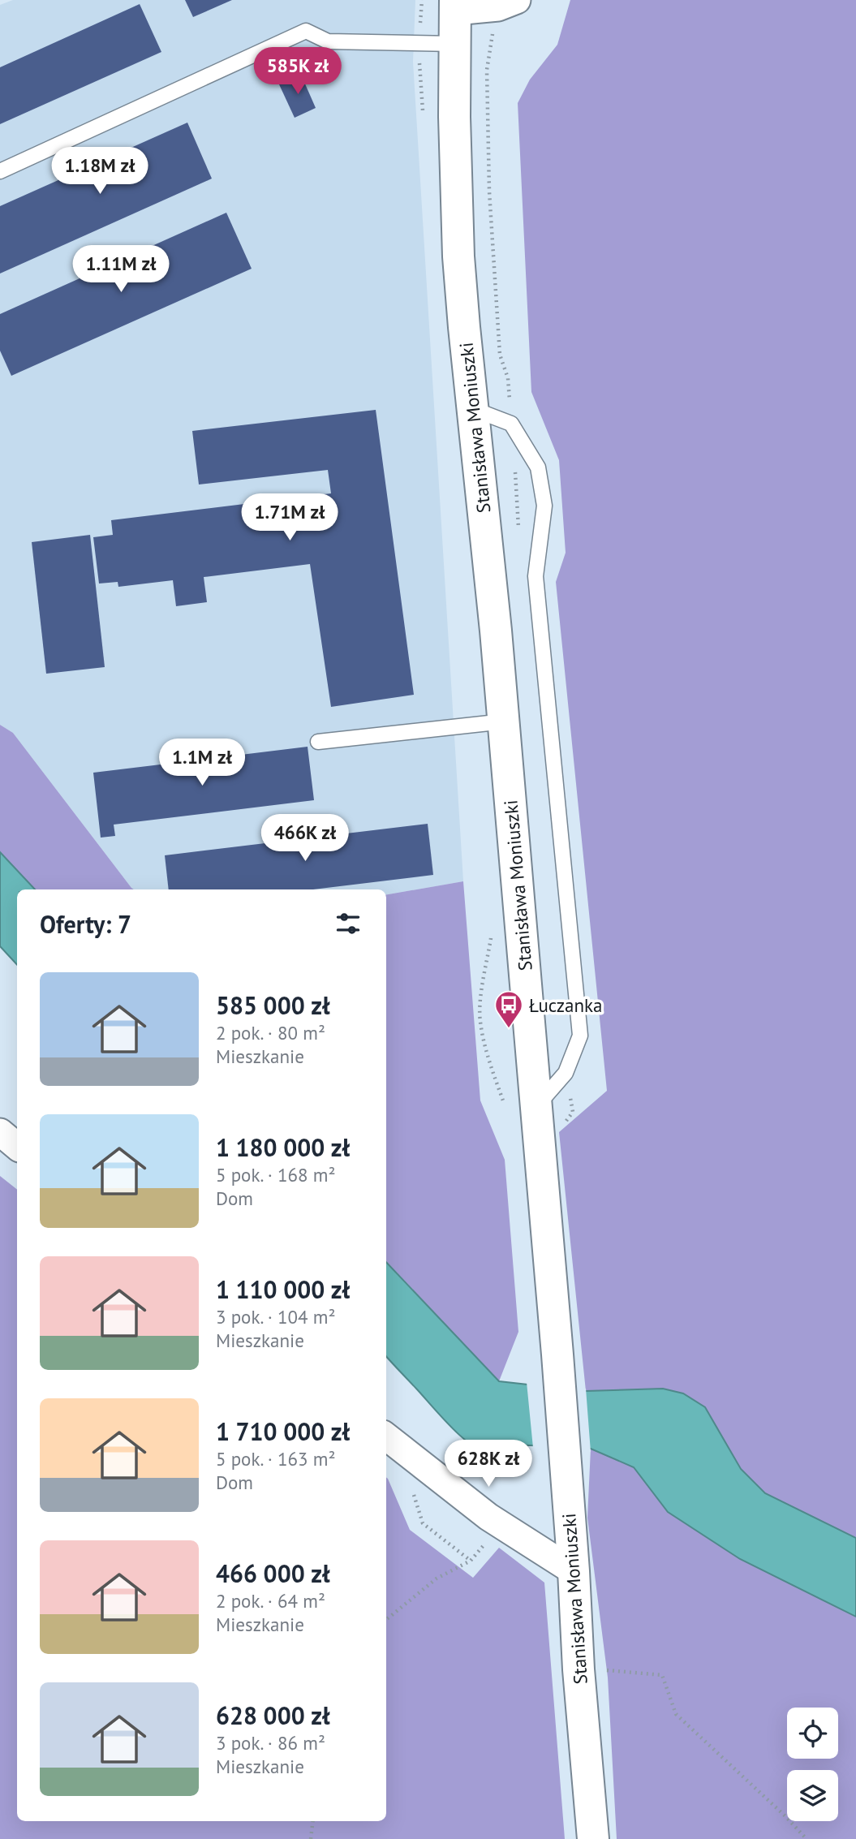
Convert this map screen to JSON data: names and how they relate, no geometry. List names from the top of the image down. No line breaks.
{"streets":{"main road":["Stanisława Moniuszki"]},"places":{"bus stop":["Łuczanka"]},"page":{"price":["585K zł","1.18M zł","1.11M zł","1.71M zł","1.1M zł","466K zł","628K zł"],"heading":"Oferty: 7","list":[{"name":"585 000 zł","note":"2 pok. · 80 m² · Mieszkanie"},{"name":"1 180 000 zł","note":"5 pok. · 168 m² · Dom"},{"name":"1 110 000 zł","note":"3 pok. · 104 m² · Mieszkanie"},{"name":"1 710 000 zł","note":"5 pok. · 163 m² · Dom"},{"name":"466 000 zł","note":"2 pok. · 64 m² · Mieszkanie"},{"name":"628 000 zł","note":"3 pok. · 86 m² · Mieszkanie"}]}}
